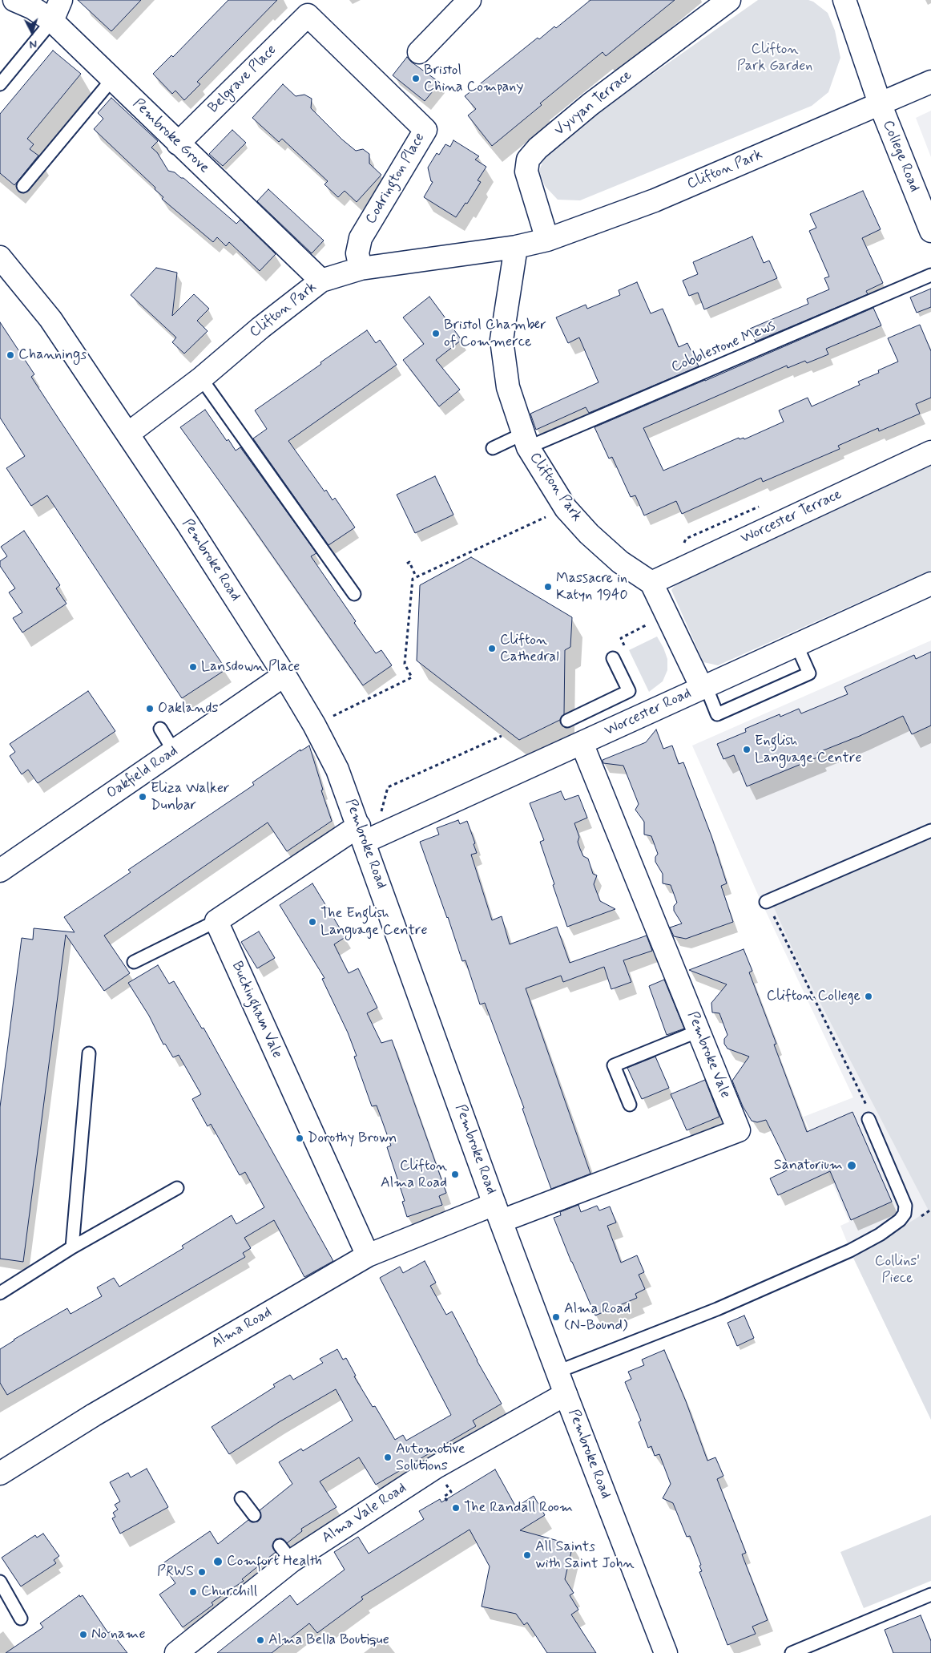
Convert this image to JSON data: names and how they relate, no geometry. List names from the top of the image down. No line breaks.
{"streets":{"street":["Belgrave Place","Vyvyan Terrace","Pembroke Grove","College Road","Clifton Park","Codrington Place","Worcester Terrace","Pembroke Road","Worcester Road","Oakfield Road","Buckingham Vale","Pembroke Vale","Alma Road","Alma Vale Road"],"lane":["Cobblestone Mews"]},"crossings":[["Belgrave Place","Pembroke Grove"],["Belgrave Place","Codrington Place"],["Vyvyan Terrace","Clifton Park"],["Pembroke Grove","Clifton Park"],["College Road","Clifton Park"],["Clifton Park","Codrington Place"],["Clifton Park","Cobblestone Mews"],["Clifton Park","Worcester Terrace"],["Clifton Park","Pembroke Road"],["Pembroke Road","Worcester Road"],["Pembroke Road","Oakfield Road"],["Pembroke Road","Pembroke Vale"],["Pembroke Road","Alma Road"],["Pembroke Road","Alma Vale Road"],["Worcester Road","Pembroke Vale"],["Buckingham Vale","Alma Road"],["Pembroke Vale","Alma Road"]],"parks":["Clifton Park Garden","Collins' Piece"],"places":["Bristol China Company","Bristol Chamber of Commerce","Channings","Massacre in Katyn 1940","Clifton Cathedral","Lansdown Place","Oaklands","English Language Centre","Eliza Walker Dunbar","The English Language Centre","Clifton College","Dorothy Brown","Sanatorium","Clifton Alma Road","Alma Road (N-Bound)","Automotive Solutions","The Randall Room","All Saints with Saint John","Comfort Health","PRWS","Churchill","No name","Alma Bella Boutique"],"north":"bottom"}
